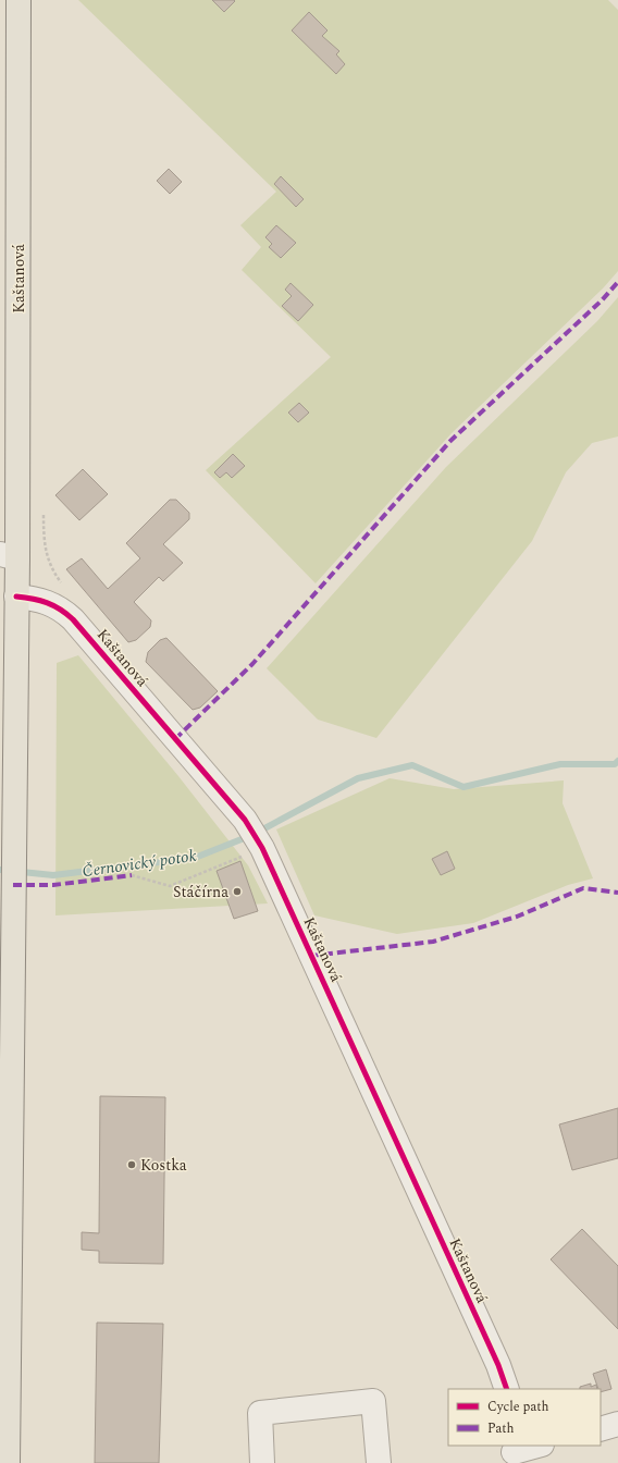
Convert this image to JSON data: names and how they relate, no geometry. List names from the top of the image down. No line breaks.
{"streets":{"main road":["Kaštanová"]},"water":["Černovický potok"],"places":["Stáčírna","Kostka"],"legend":["Cycle path","Path"]}
